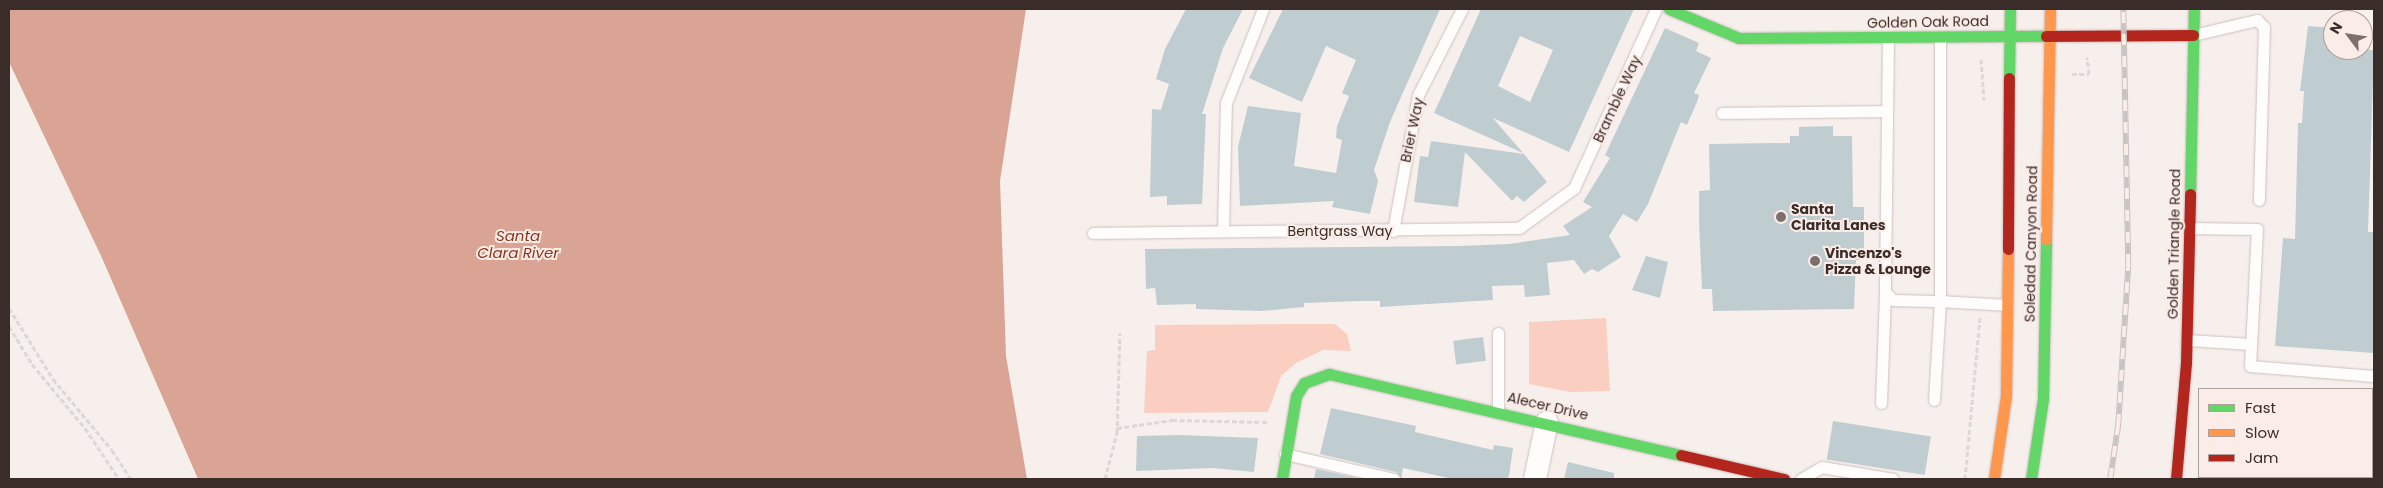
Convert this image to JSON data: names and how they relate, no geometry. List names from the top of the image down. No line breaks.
{"streets":{"street":["Golden Oak Road","Soledad Canyon Road","Golden Triangle Road","Alecer Drive"],"lane":["Bramble Way","Brier Way","Bentgrass Way"]},"crossings":[["Golden Oak Road","Soledad Canyon Road"],["Golden Oak Road","Golden Triangle Road"],["Bramble Way","Bentgrass Way"],["Brier Way","Bentgrass Way"]],"water":["Santa Clara River"],"places":["Santa Clarita Lanes","Vincenzo's Pizza & Lounge"],"legend":["Fast","Slow","Jam"],"north":"top left"}
